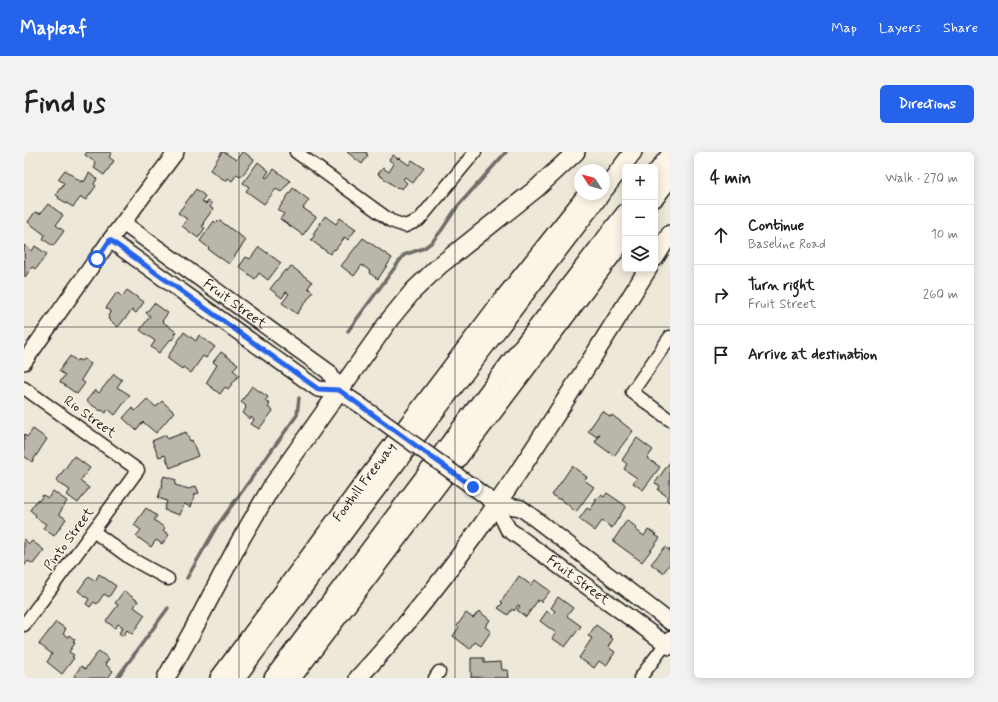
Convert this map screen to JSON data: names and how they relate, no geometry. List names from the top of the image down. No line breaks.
{"streets":{"highway":["Foothill Freeway"],"main road":["Fruit Street"],"street":["Rio Street","Pinto Street"]},"crossings":[["Rio Street","Pinto Street"]],"north":"top left","page":{"header":"Mapleaf","nav":["Map","Layers","Share"],"buttons":"Directions","title":"Find us","heading":["4 min","Walk · 270 m"],"map_buttons":["+","−"],"list":[["Continue","Baseline Road","10 m"],["Turn right","Fruit Street","260 m"],"Arrive at destination"]}}
